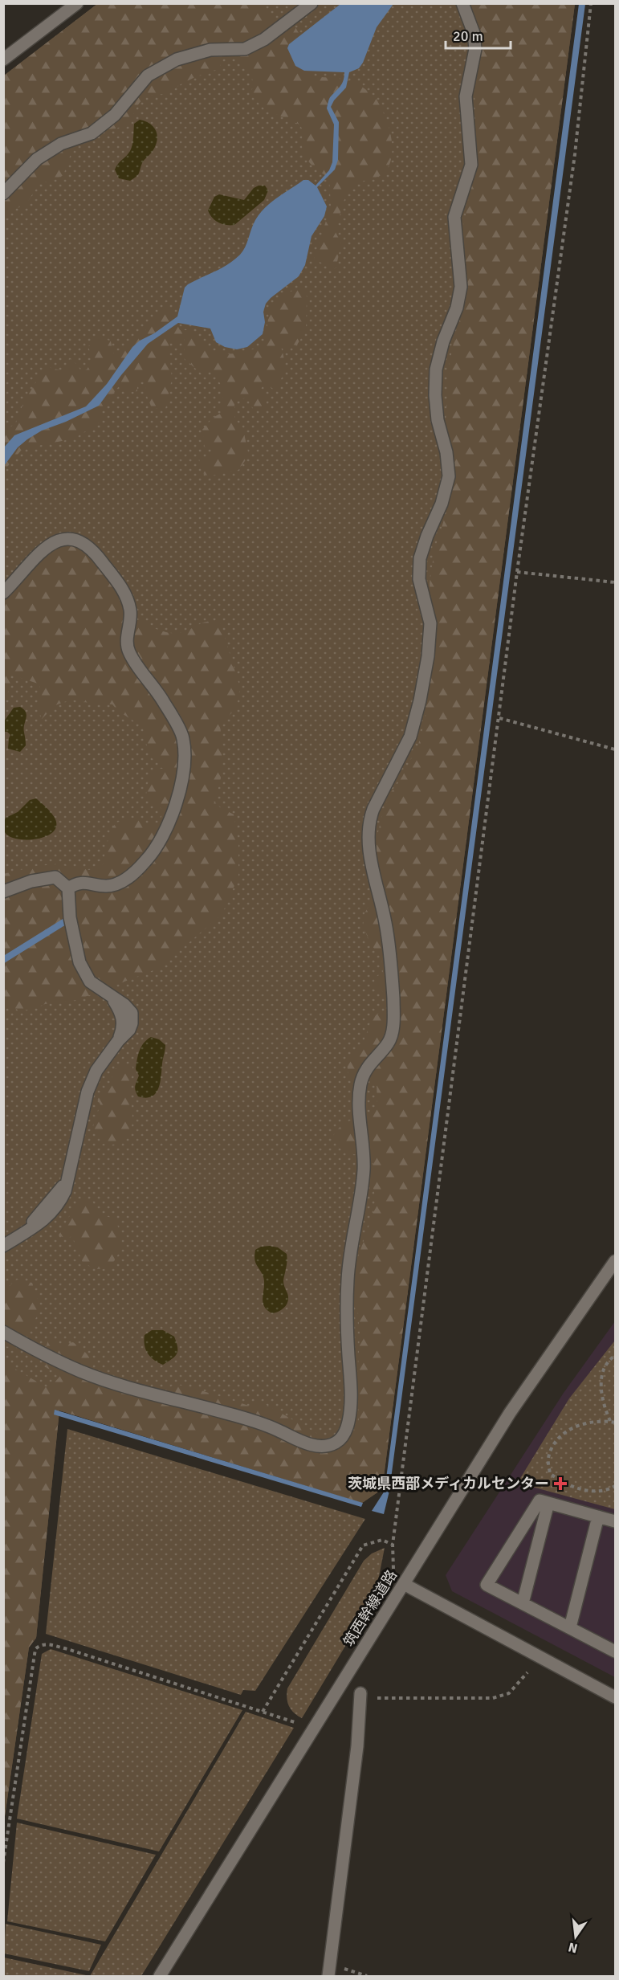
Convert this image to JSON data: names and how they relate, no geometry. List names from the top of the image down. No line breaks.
{"streets":{"street":["筑西幹線道路"]},"places":{"health":["茨城県西部メディカルセンター"]},"scale_bar":"20 m","north":"bottom"}
